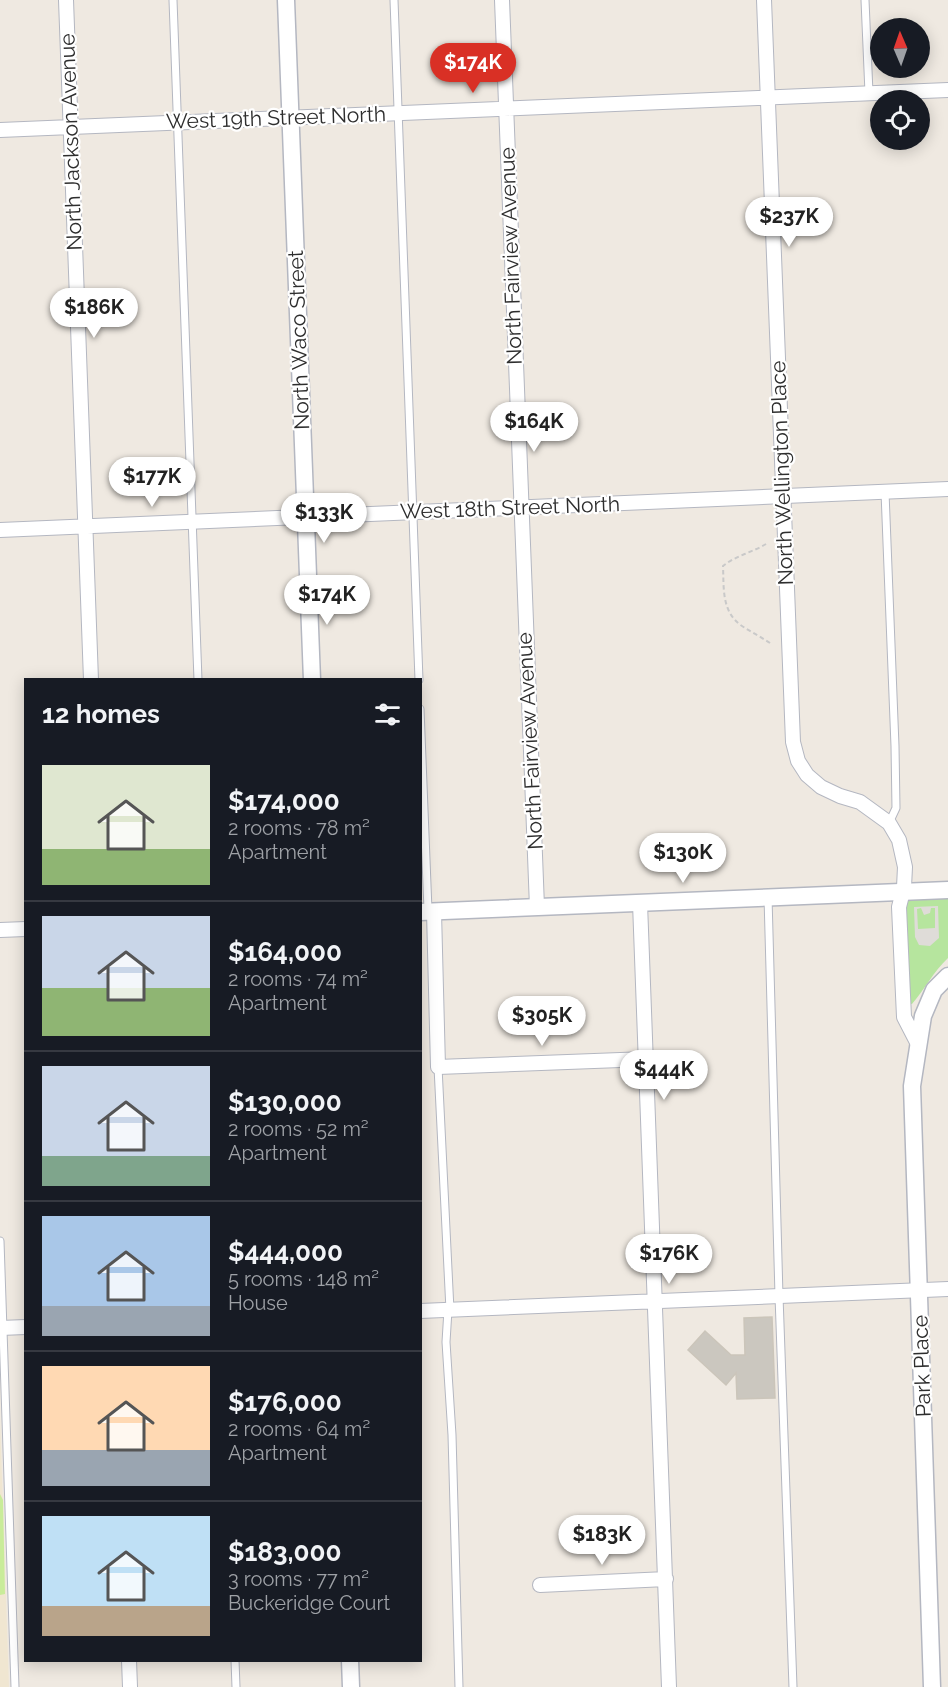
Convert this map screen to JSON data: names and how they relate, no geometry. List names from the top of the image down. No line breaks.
{"streets":{"street":["West 19th Street North","North Jackson Avenue","North Fairview Avenue","North Waco Street","North Wellington Place","West 18th Street North","Park Place"]},"crossings":[["West 19th Street North","North Jackson Avenue"],["West 19th Street North","North Fairview Avenue"],["West 19th Street North","North Waco Street"],["West 19th Street North","North Wellington Place"],["North Jackson Avenue","West 18th Street North"],["North Fairview Avenue","West 18th Street North"],["North Waco Street","West 18th Street North"],["North Wellington Place","West 18th Street North"]],"north":"top","page":{"price":["$174K","$237K","$186K","$164K","$177K","$133K","$174K","$130K","$305K","$444K","$176K","$183K"],"heading":"12 homes","list":[{"name":"$174,000","note":"2 rooms · 78 m² · Apartment"},{"name":"$164,000","note":"2 rooms · 74 m² · Apartment"},{"name":"$130,000","note":"2 rooms · 52 m² · Apartment"},{"name":"$444,000","note":"5 rooms · 148 m² · House"},{"name":"$176,000","note":"2 rooms · 64 m² · Apartment"},{"name":"$183,000","note":"3 rooms · 77 m² · Buckeridge Court"}]}}
